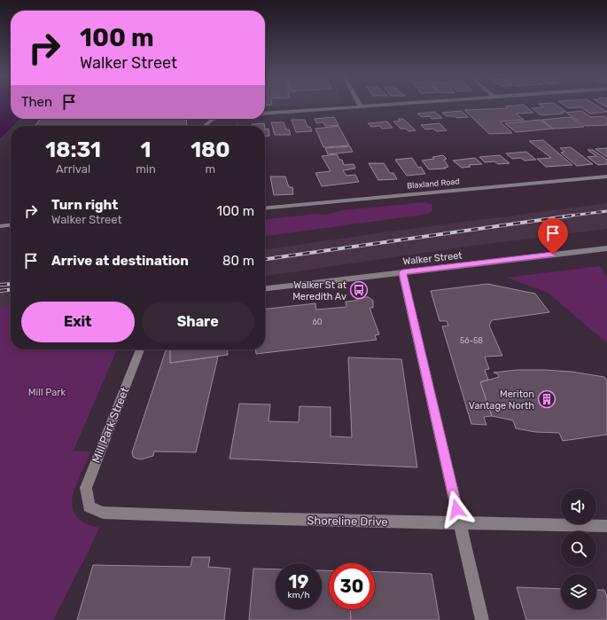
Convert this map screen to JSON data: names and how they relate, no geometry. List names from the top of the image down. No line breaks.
{"streets":{"street":["Blaxland Road","Walker Street","Mill Park Street","Shoreline Drive"]},"crossings":[["Mill Park Street","Shoreline Drive"]],"parks":["Mill Park"],"places":{"bus stop":["Walker St at Meredith Av"],"building":["Meriton Vantage North"]},"house_numbers":["60","56-58"],"page":{"turn":["100 m","Walker Street"],"then":"Then","eta":["18:31","Arrival","1","min","180","m"],"list":[{"name":"Turn right","note":"Walker Street","value":"100 m"},{"name":"Arrive at destination","value":"80 m"}],"buttons":["Exit","Share"],"speed":"19 km/h","limit":"30"}}
